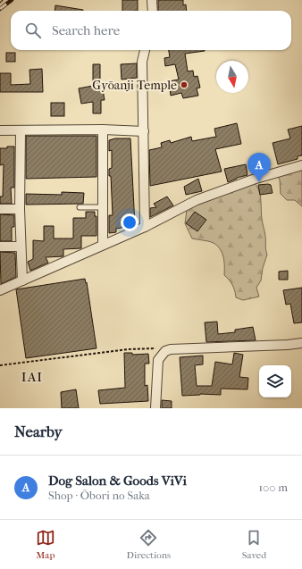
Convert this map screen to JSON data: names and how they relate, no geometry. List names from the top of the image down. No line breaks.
{"districts":["IAI"],"places":["Gyōanji Temple"],"north":"bottom","page":{"search":"Search here","pins":"A","heading":"Nearby","list":[{"mark":"A","name":"Dog Salon & Goods ViVi","note":"Shop · Ōbori no Saka","value":"100 m"}],"nav":["Map","Directions","Saved"]}}
